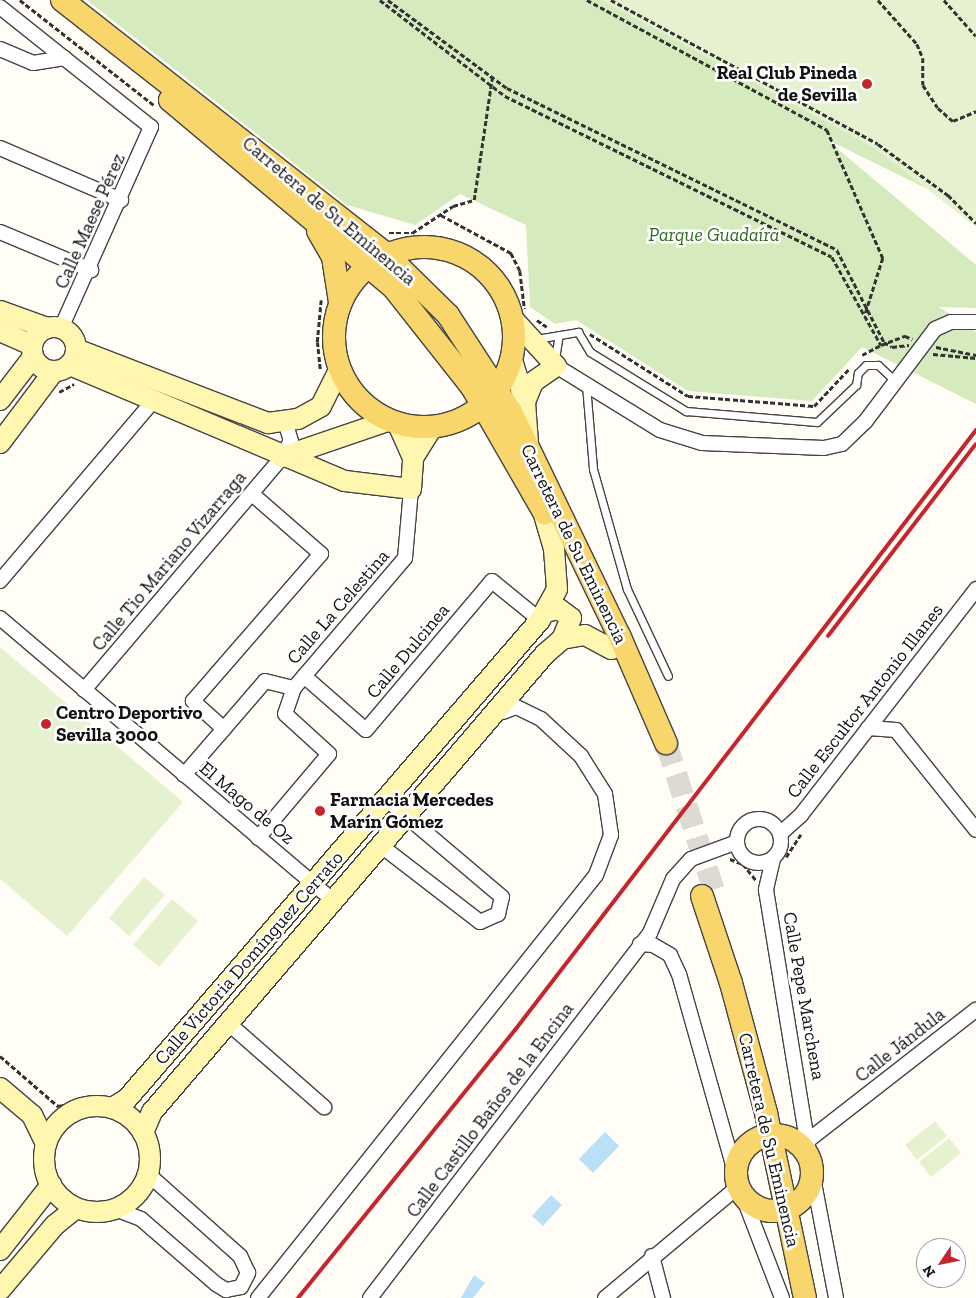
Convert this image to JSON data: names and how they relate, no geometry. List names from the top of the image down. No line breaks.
{"streets":{"main road":["Carretera de Su Eminencia"],"street":["Calle Maese Pérez","Calle Tio Mariano Vizarraga","Calle La Celestina","Calle Dulcinea","Calle Escultor Antonio Illanes","El Mago de Oz","Calle Victoria Domínguez Cerrato","Calle Pepe Marchena","Calle Jándula","Calle Castillo Baños de la Encina"]},"crossings":[["Carretera de Su Eminencia","Calle Victoria Domínguez Cerrato"],["Calle Tio Mariano Vizarraga","El Mago de Oz"],["Calle La Celestina","Calle Dulcinea"],["Calle Dulcinea","Calle Victoria Domínguez Cerrato"],["Calle Escultor Antonio Illanes","Calle Pepe Marchena"],["Calle Escultor Antonio Illanes","Calle Castillo Baños de la Encina"],["El Mago de Oz","Calle Victoria Domínguez Cerrato"],["Calle Pepe Marchena","Calle Jándula"],["Calle Pepe Marchena","Calle Castillo Baños de la Encina"]],"parks":["Parque Guadaíra"],"places":["Real Club Pineda de Sevilla","Centro Deportivo Sevilla 3000","Farmacia Mercedes Marín Gómez"],"north":"bottom left"}
